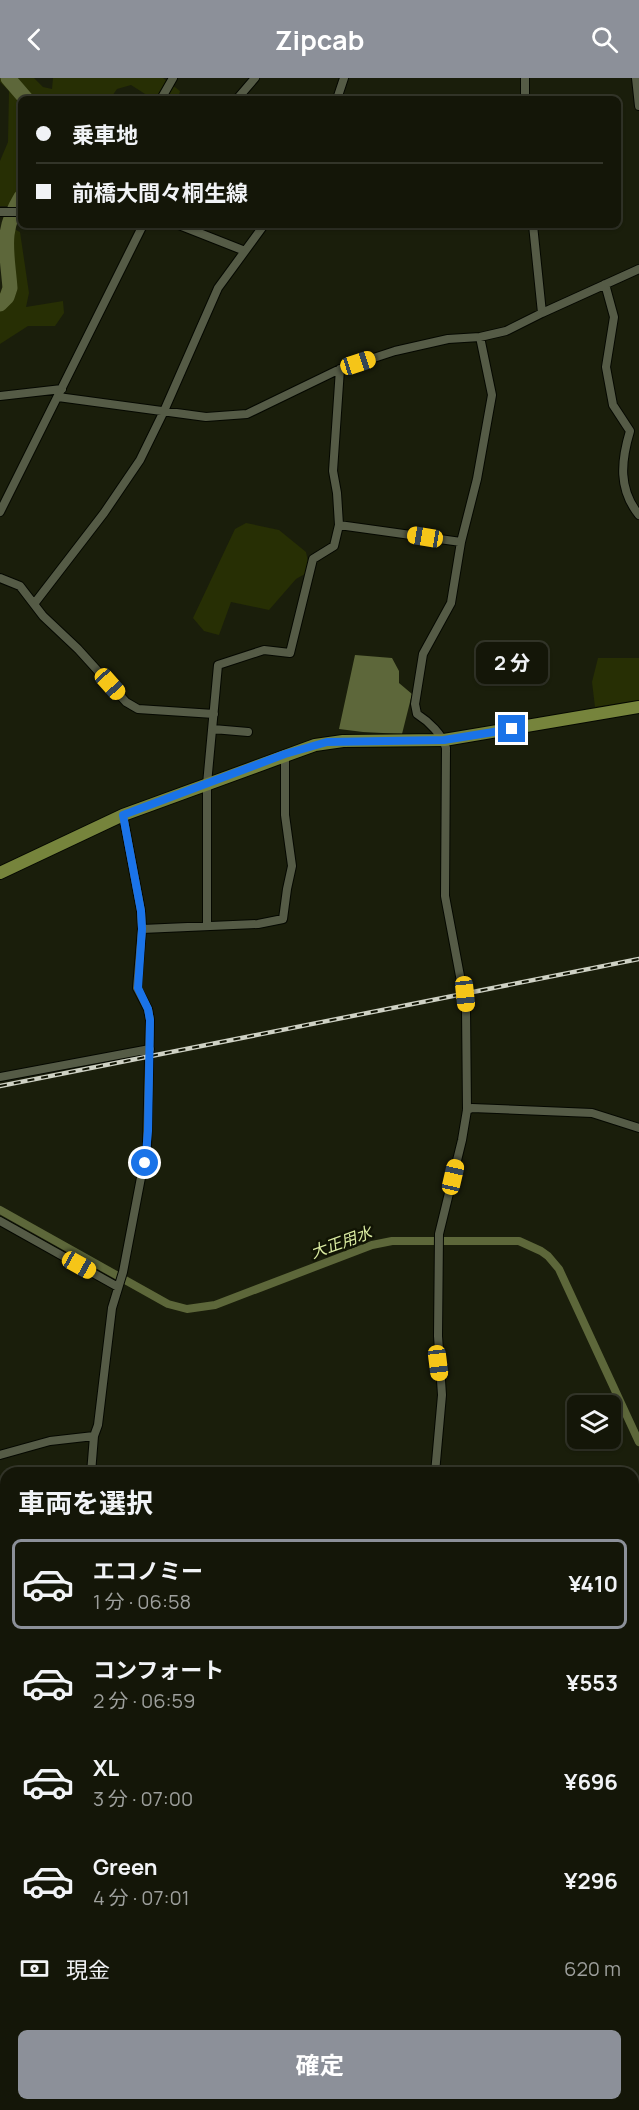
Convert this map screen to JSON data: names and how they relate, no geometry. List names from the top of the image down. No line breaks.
{"water":["大正用水"],"page":{"header":"Zipcab","banner":["乗車地","前橋大間々桐生線"],"bubble":"2 分","heading":"車両を選択","list":[{"name":"エコノミー","note":"1 分 · 06:58","value":"¥410"},{"name":"コンフォート","note":"2 分 · 06:59","value":"¥553"},{"name":"XL","note":"3 分 · 07:00","value":"¥696"},{"name":"Green","note":"4 分 · 07:01","value":"¥296"}],"pay":["現金","620 m"],"buttons":"確定"}}
